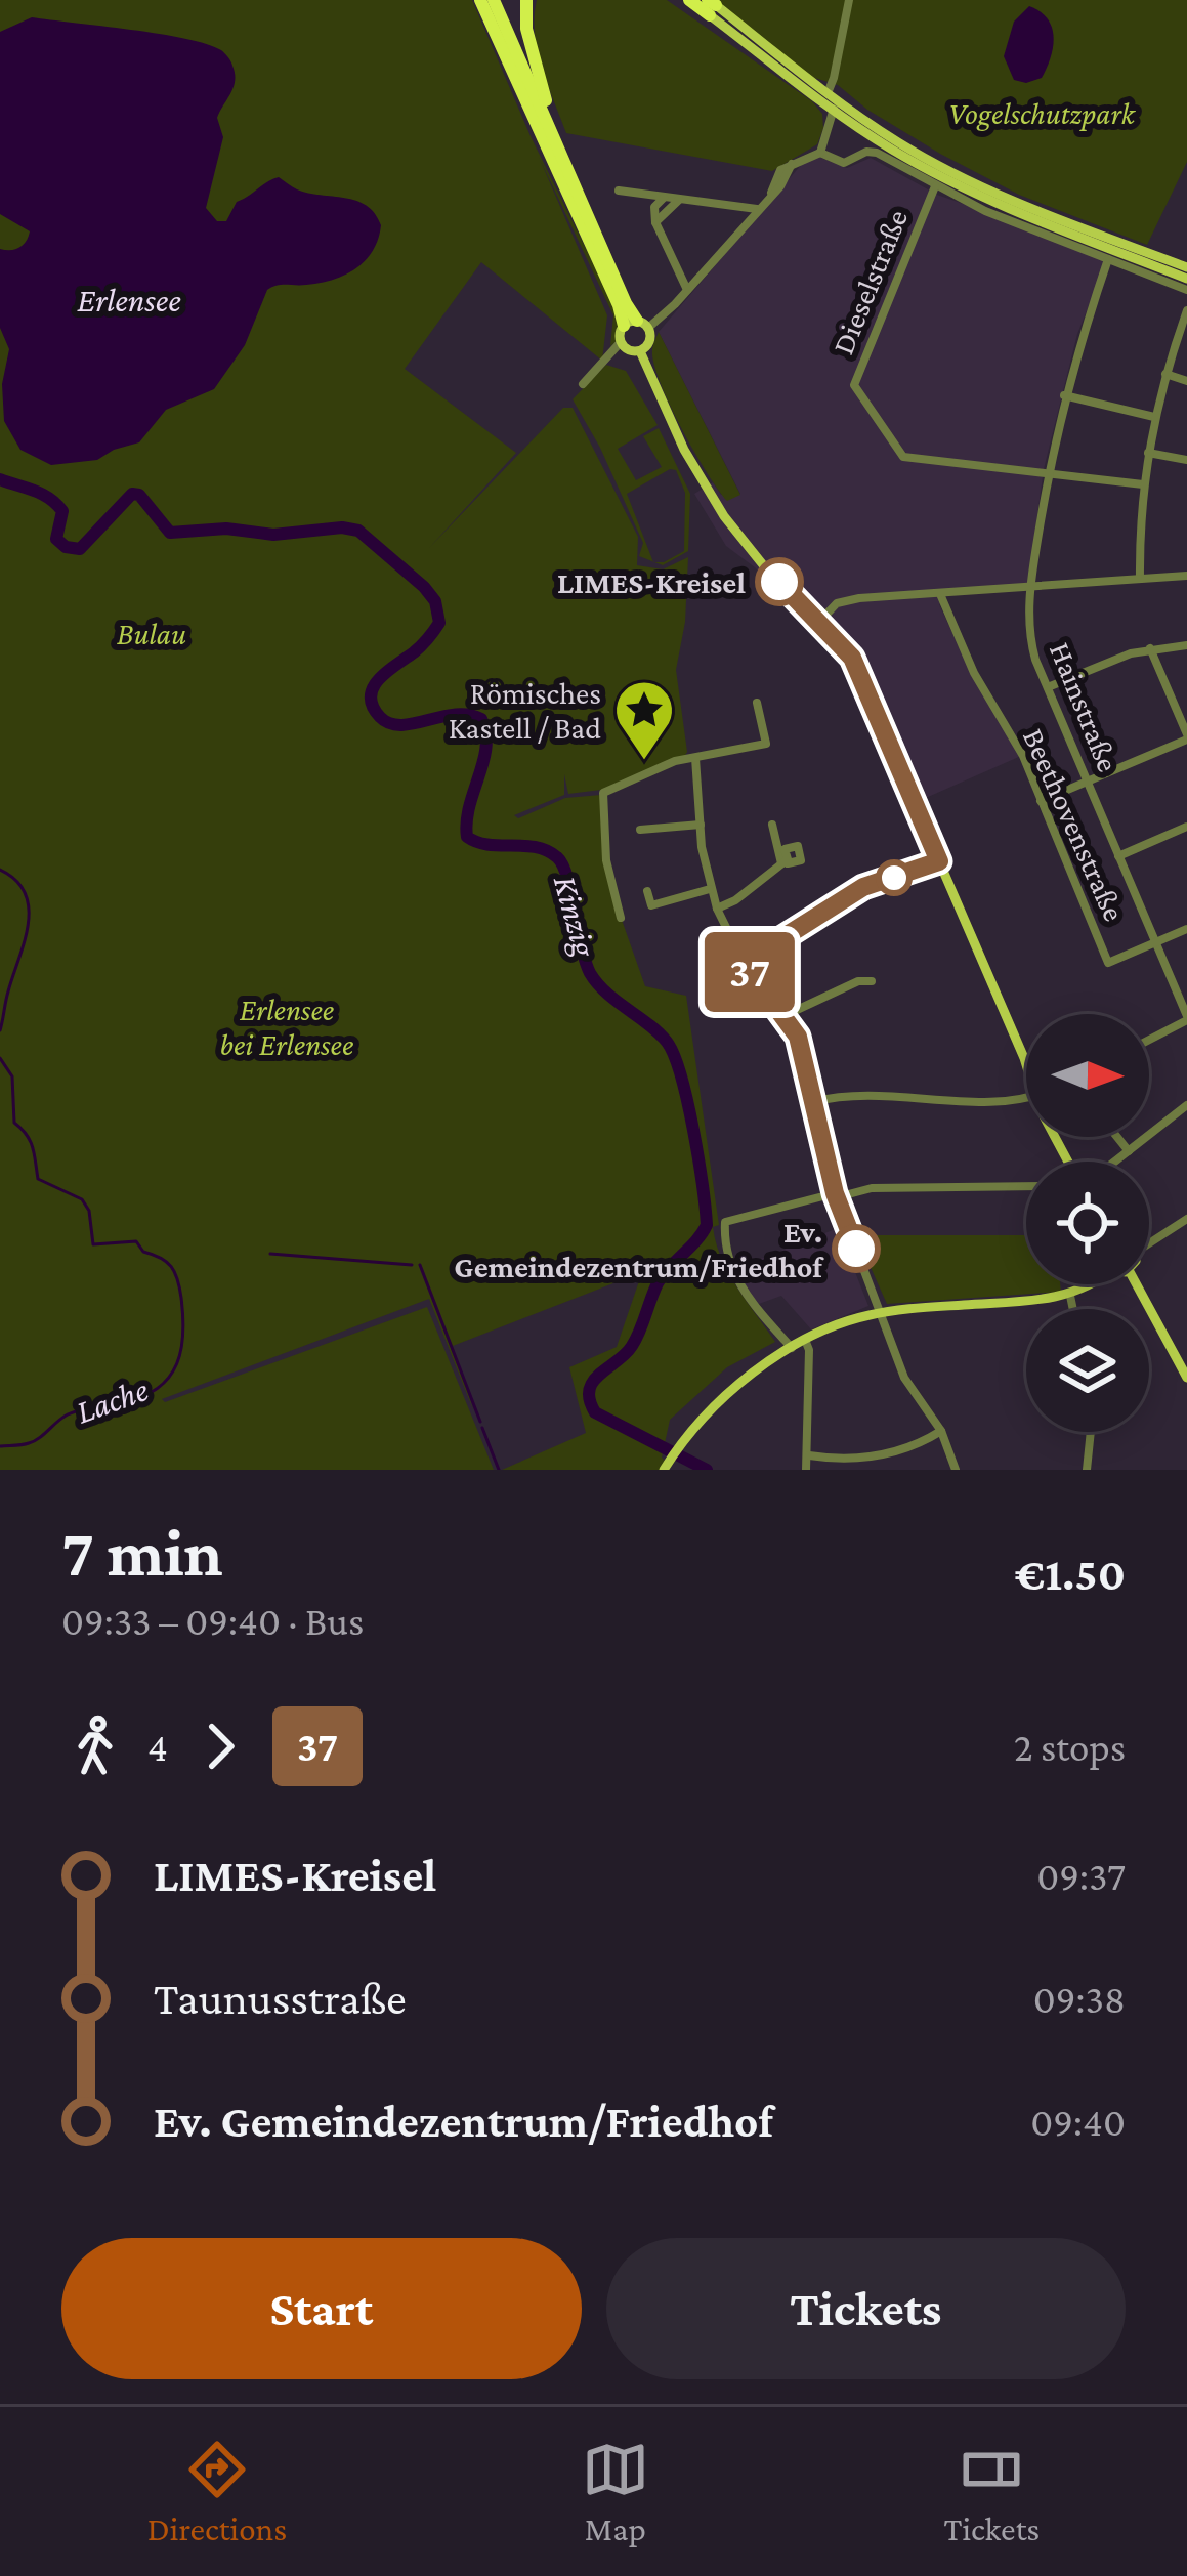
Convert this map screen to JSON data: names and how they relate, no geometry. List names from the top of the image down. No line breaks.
{"streets":{"street":["Dieselstraße","Hainstraße","Beethovenstraße"]},"crossings":[["Dieselstraße","Hainstraße"],["Hainstraße","Beethovenstraße"]],"water":["Erlensee","Kinzig","Lache"],"parks":["Vogelschutzpark","Bulau","Erlensee bei Erlensee"],"places":{"other":["LIMES-Kreisel","Ev. Gemeindezentrum/Friedhof"],"place":["Römisches Kastell / Bad"]},"lines":["bus line 37"],"north":"right","page":{"on_map":"37","heading":["7 min","09:33 – 09:40 · Bus","€1.50"],"legs":["4","37","2 stops"],"list":[{"name":"LIMES-Kreisel","value":"09:37"},{"name":"Taunusstraße","value":"09:38"},{"name":"Ev. Gemeindezentrum/Friedhof","value":"09:40"}],"buttons":["Start","Tickets"],"tabs":["Directions","Map","Tickets"]}}
